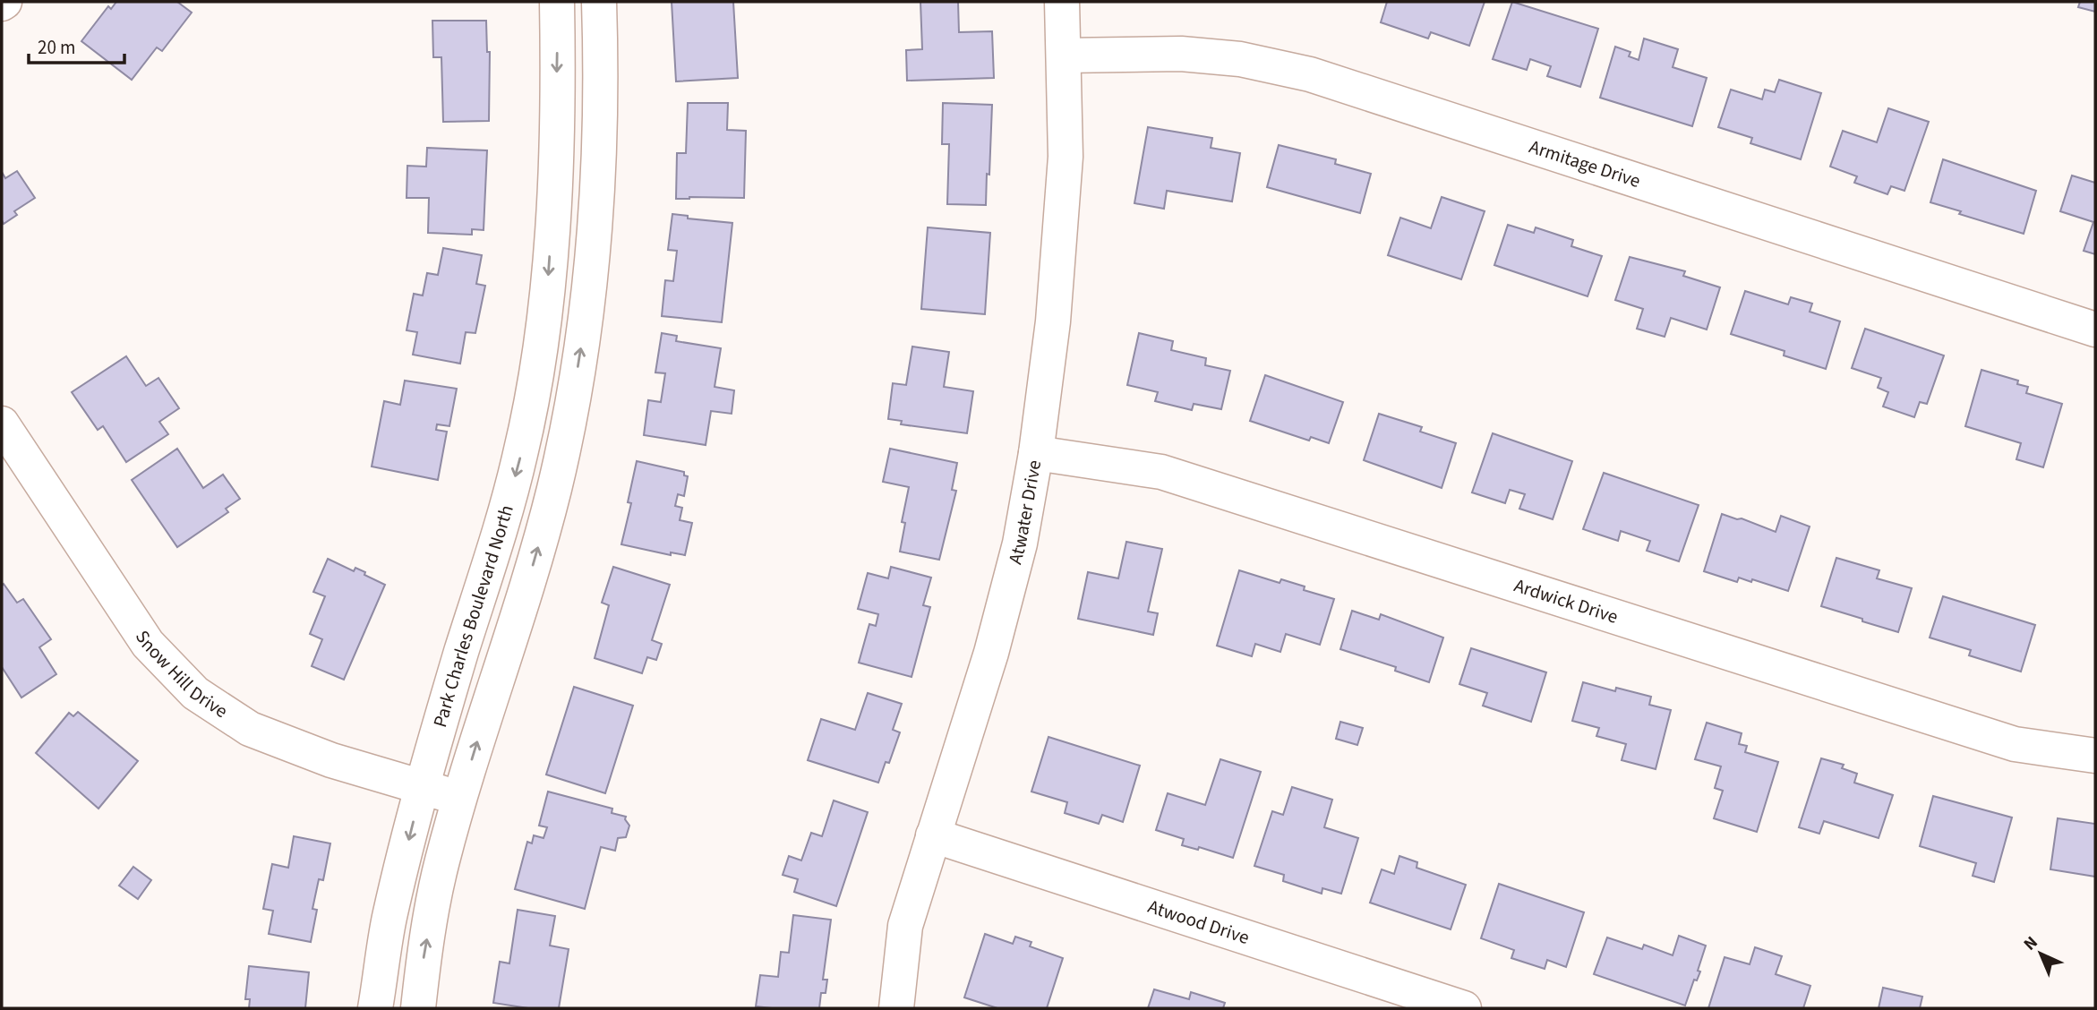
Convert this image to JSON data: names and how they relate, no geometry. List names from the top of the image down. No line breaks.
{"streets":{"street":["Armitage Drive","Atwater Drive","Ardwick Drive","Park Charles Boulevard North","Snow Hill Drive","Atwood Drive"]},"crossings":[["Armitage Drive","Atwater Drive"],["Atwater Drive","Ardwick Drive"],["Atwater Drive","Atwood Drive"],["Park Charles Boulevard North","Snow Hill Drive"]],"scale_bar":"20 m","north":"top left"}
